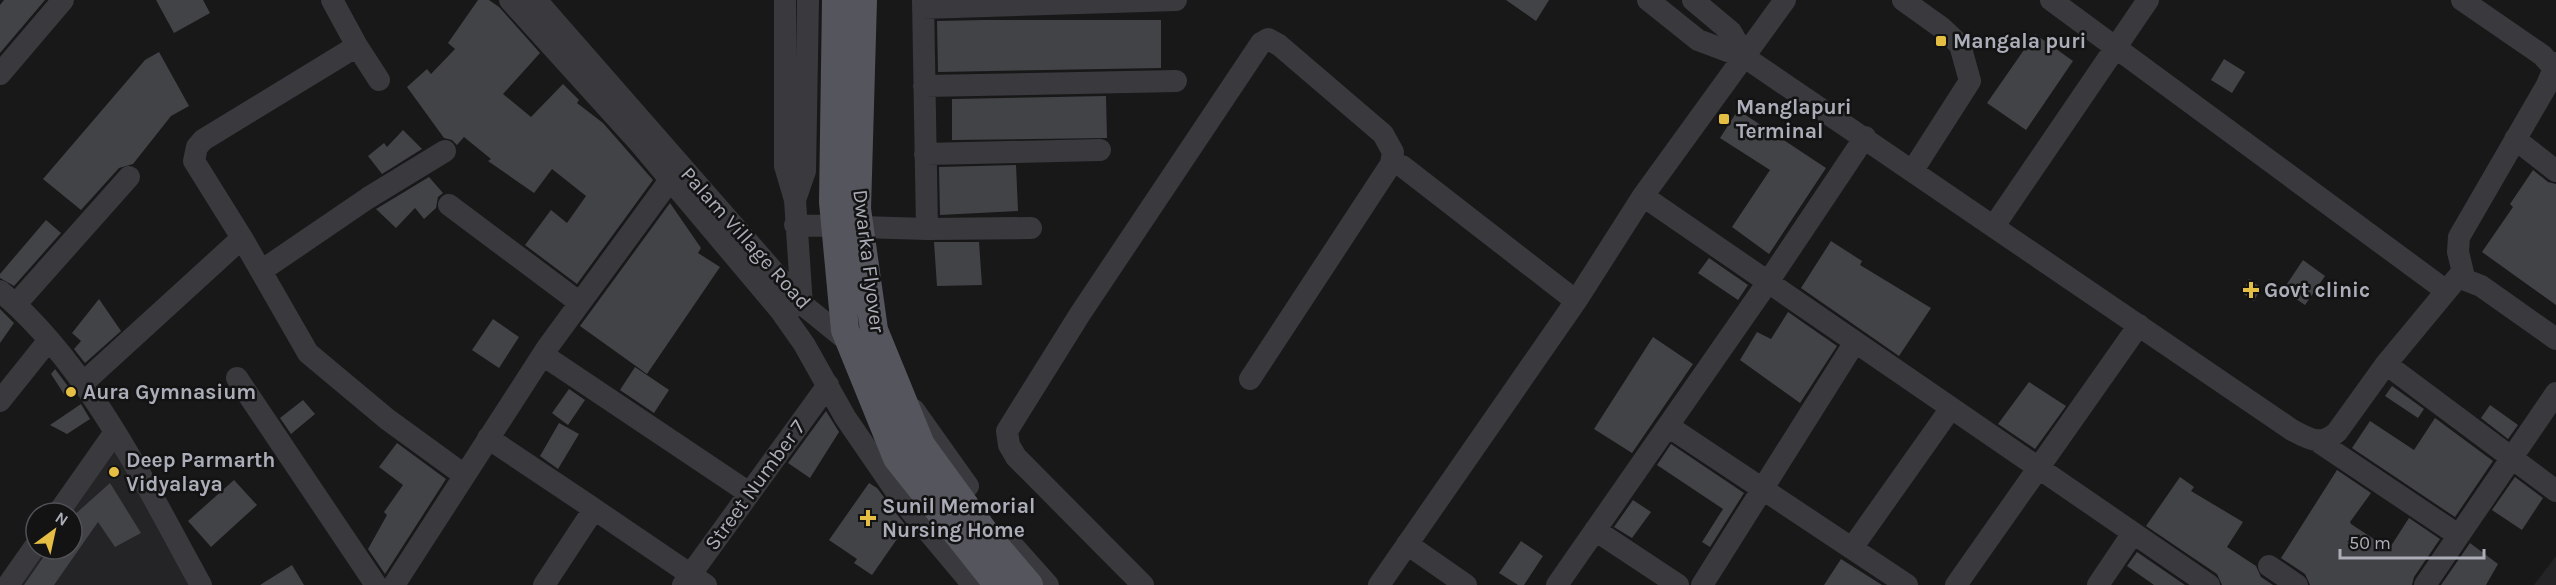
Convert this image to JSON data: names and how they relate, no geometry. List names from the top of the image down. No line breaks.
{"streets":{"main road":["Dwarka Flyover"],"street":["Palam Village Road","Street Number 7"]},"crossings":[["Palam Village Road","Street Number 7"]],"places":{"transit":["Mangala puri","Manglapuri Terminal"],"health":["Govt clinic","Sunil Memorial Nursing Home"],"other":["Aura Gymnasium","Deep Parmarth Vidyalaya"]},"scale_bar":"50 m","north":"top right"}
